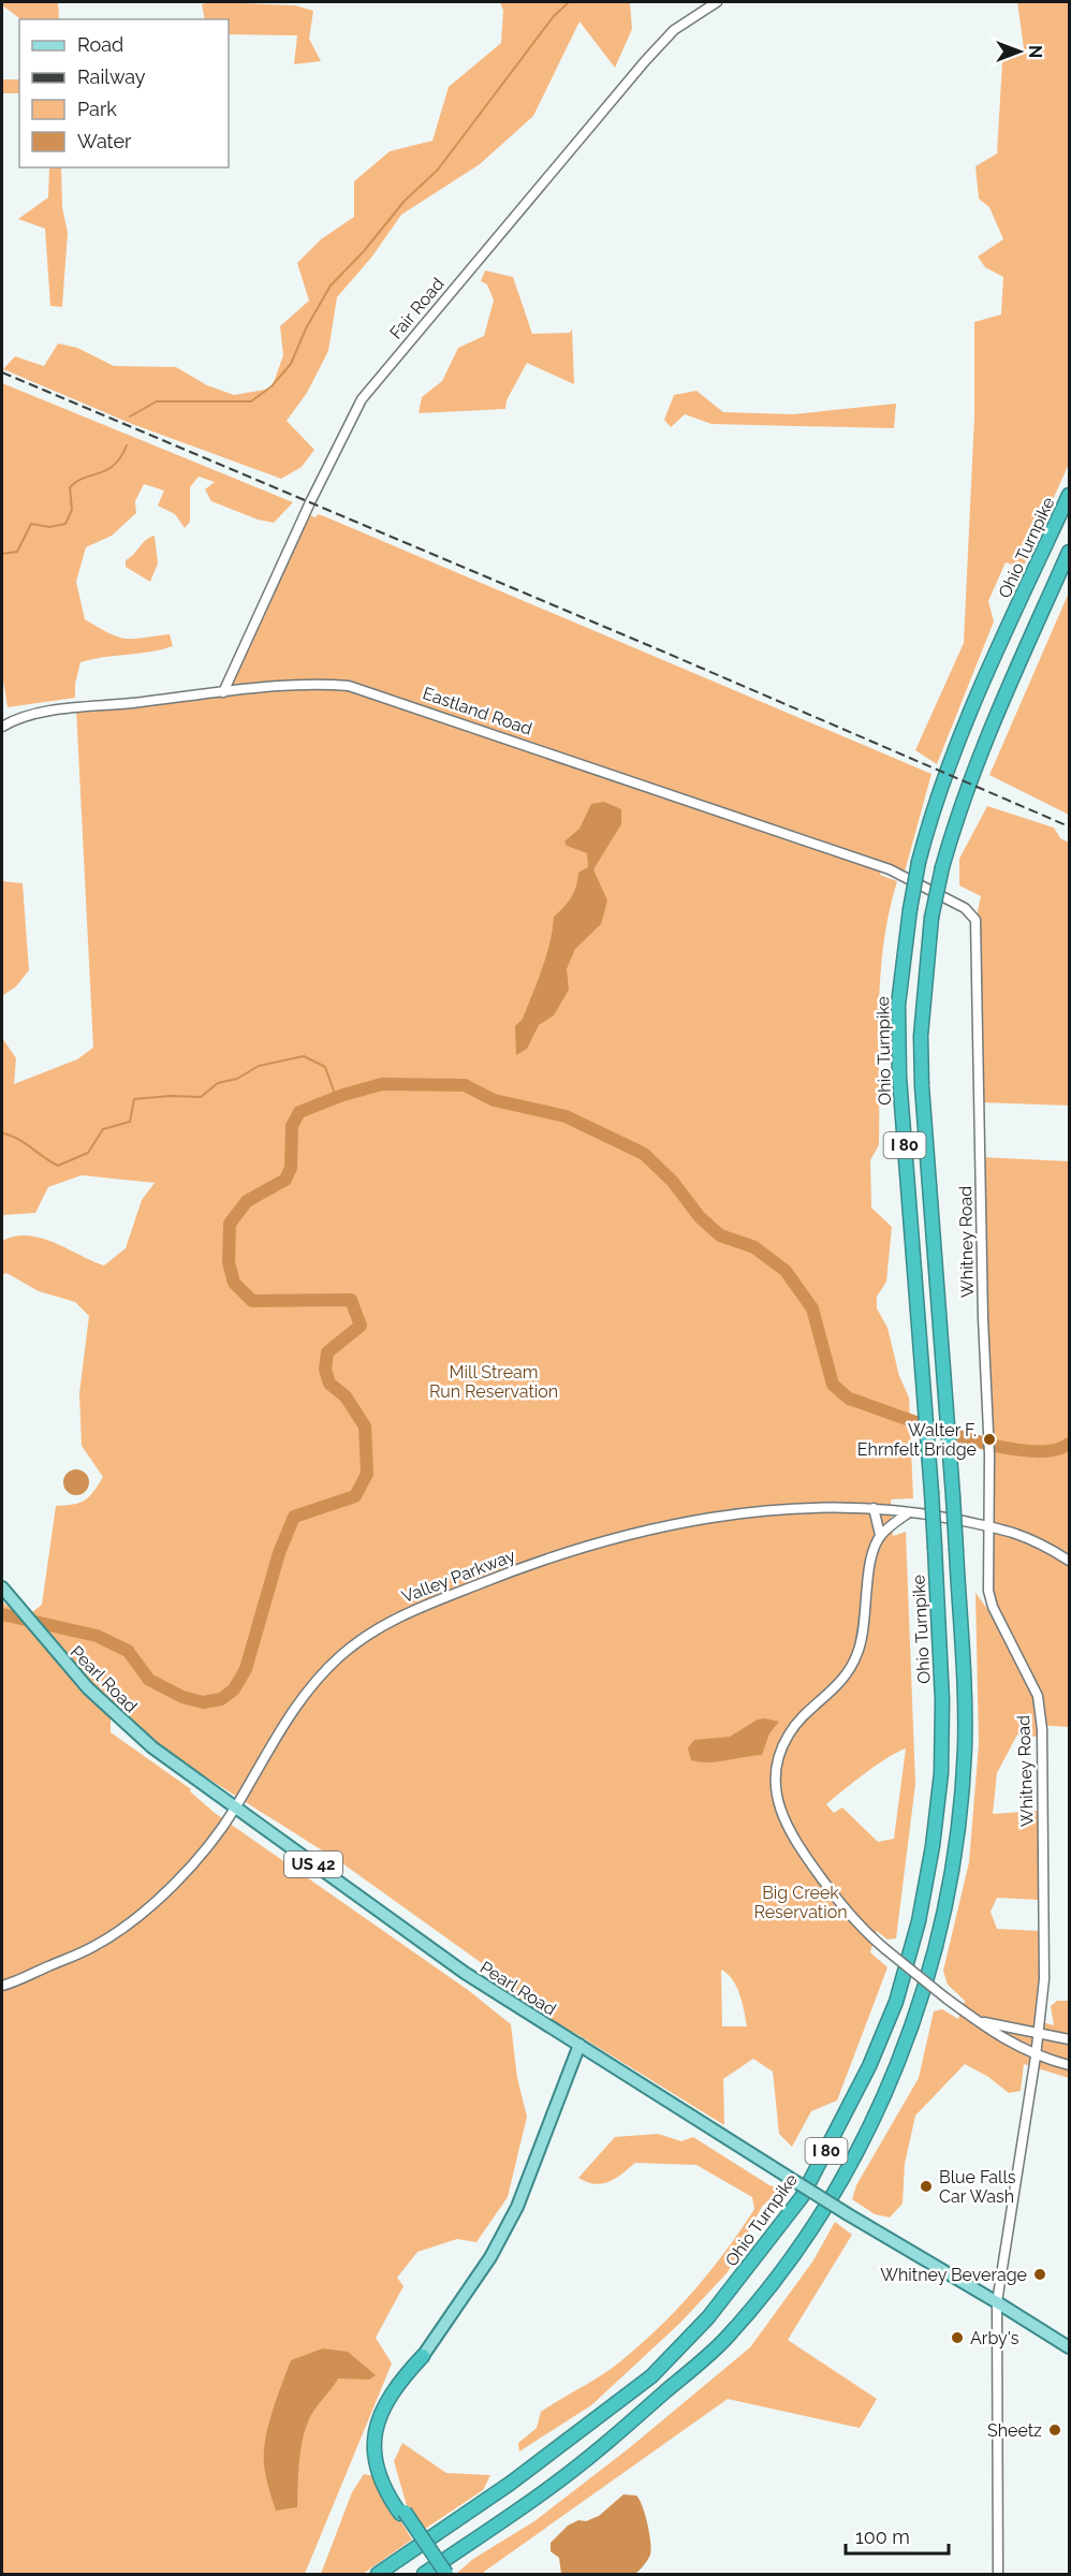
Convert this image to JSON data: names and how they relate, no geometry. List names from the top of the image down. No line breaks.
{"streets":{"highway":["Ohio Turnpike","I 80"],"main road":["Pearl Road","US 42"],"street":["Fair Road","Eastland Road","Whitney Road","Valley Parkway"]},"crossings":[["Fair Road","Eastland Road"],["Eastland Road","Whitney Road"],["Whitney Road","Valley Parkway"],["Whitney Road","Pearl Road"],["Valley Parkway","Pearl Road"]],"parks":["Mill Stream Run Reservation","Big Creek Reservation"],"places":["Walter F. Ehrnfelt Bridge","Blue Falls Car Wash","Whitney Beverage","Arby's","Sheetz"],"legend":["Road","Railway","Park","Water"],"scale_bar":"100 m","north":"right"}
